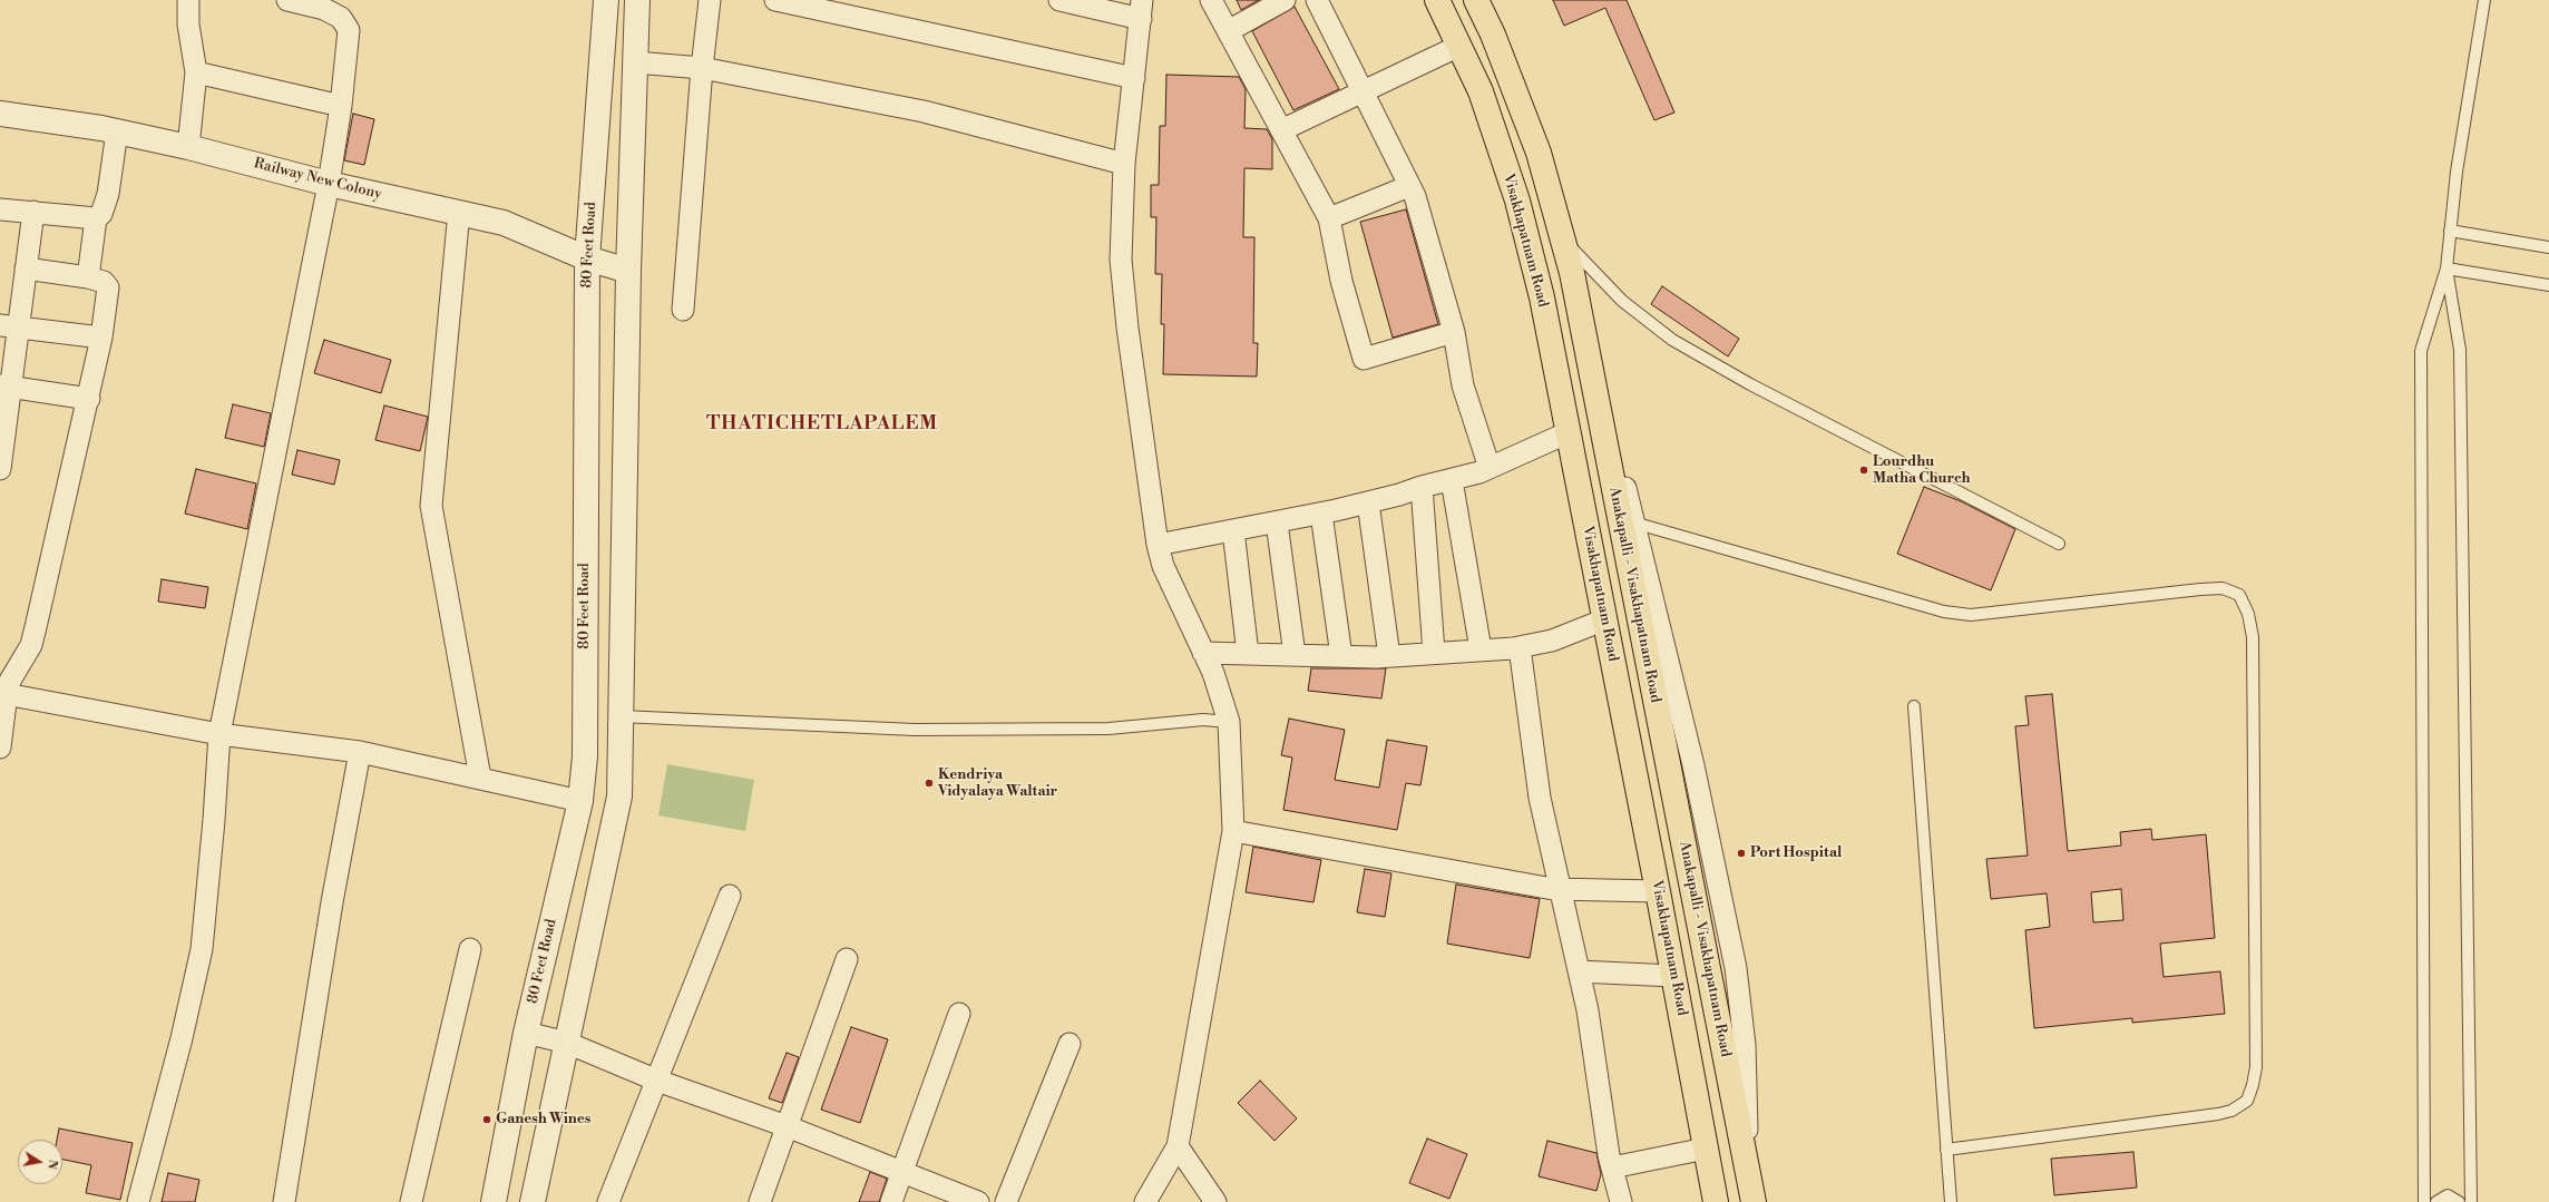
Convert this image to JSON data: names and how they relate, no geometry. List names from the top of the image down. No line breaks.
{"streets":{"main road":["Visakhapatnam Road","Anakapalli - Visakhapatnam Road"],"street":["Railway New Colony","80 Feet Road"]},"crossings":[["Railway New Colony","80 Feet Road"]],"districts":["THATICHETLAPALEM"],"places":["Lourdhu Matha Church","Kendriya Vidyalaya Waltair","Port Hospital","Ganesh Wines"],"north":"right"}
